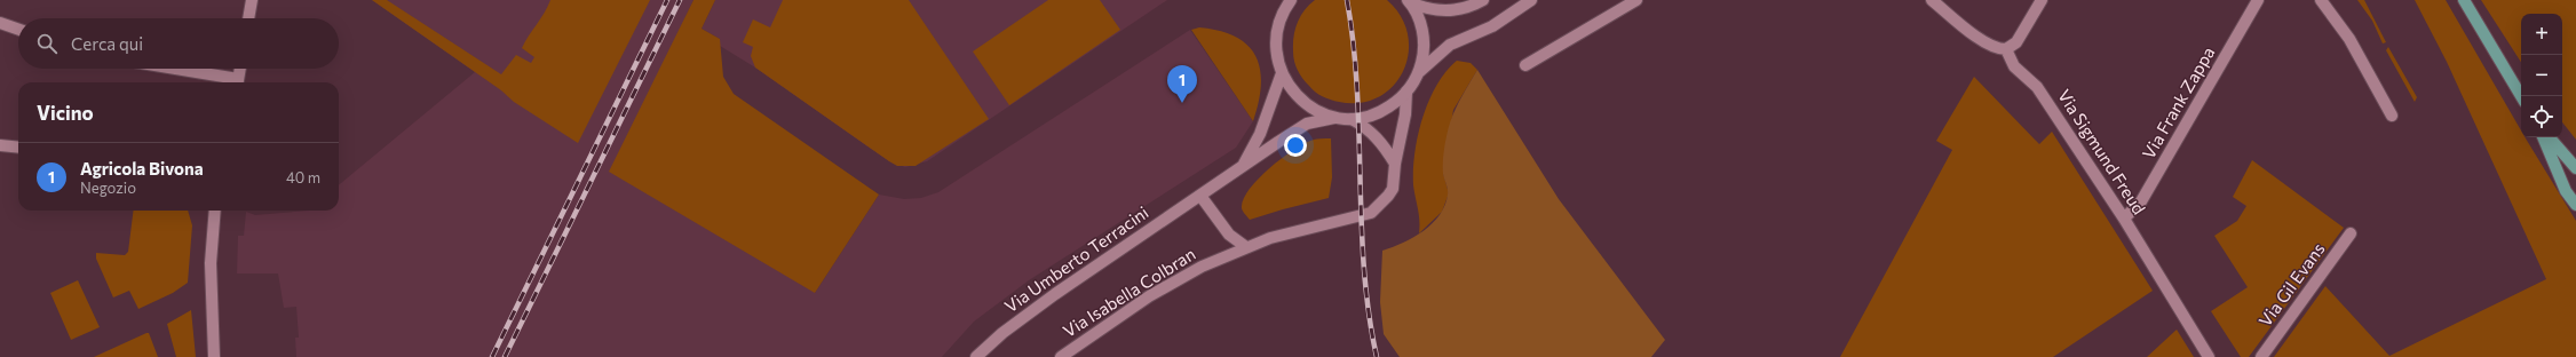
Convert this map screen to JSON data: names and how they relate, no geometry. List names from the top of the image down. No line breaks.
{"streets":{"street":["Via Frank Zappa","Via Sigmund Freud","Via Umberto Terracini","Via Gil Evans","Via Isabella Colbran"]},"crossings":[["Via Frank Zappa","Via Sigmund Freud"]],"page":{"map_buttons":["+","−"],"search":"Cerca qui","pins":"1","heading":"Vicino","list":[{"mark":"1","name":"Agricola Bivona","note":"Negozio","value":"40 m"}]}}
